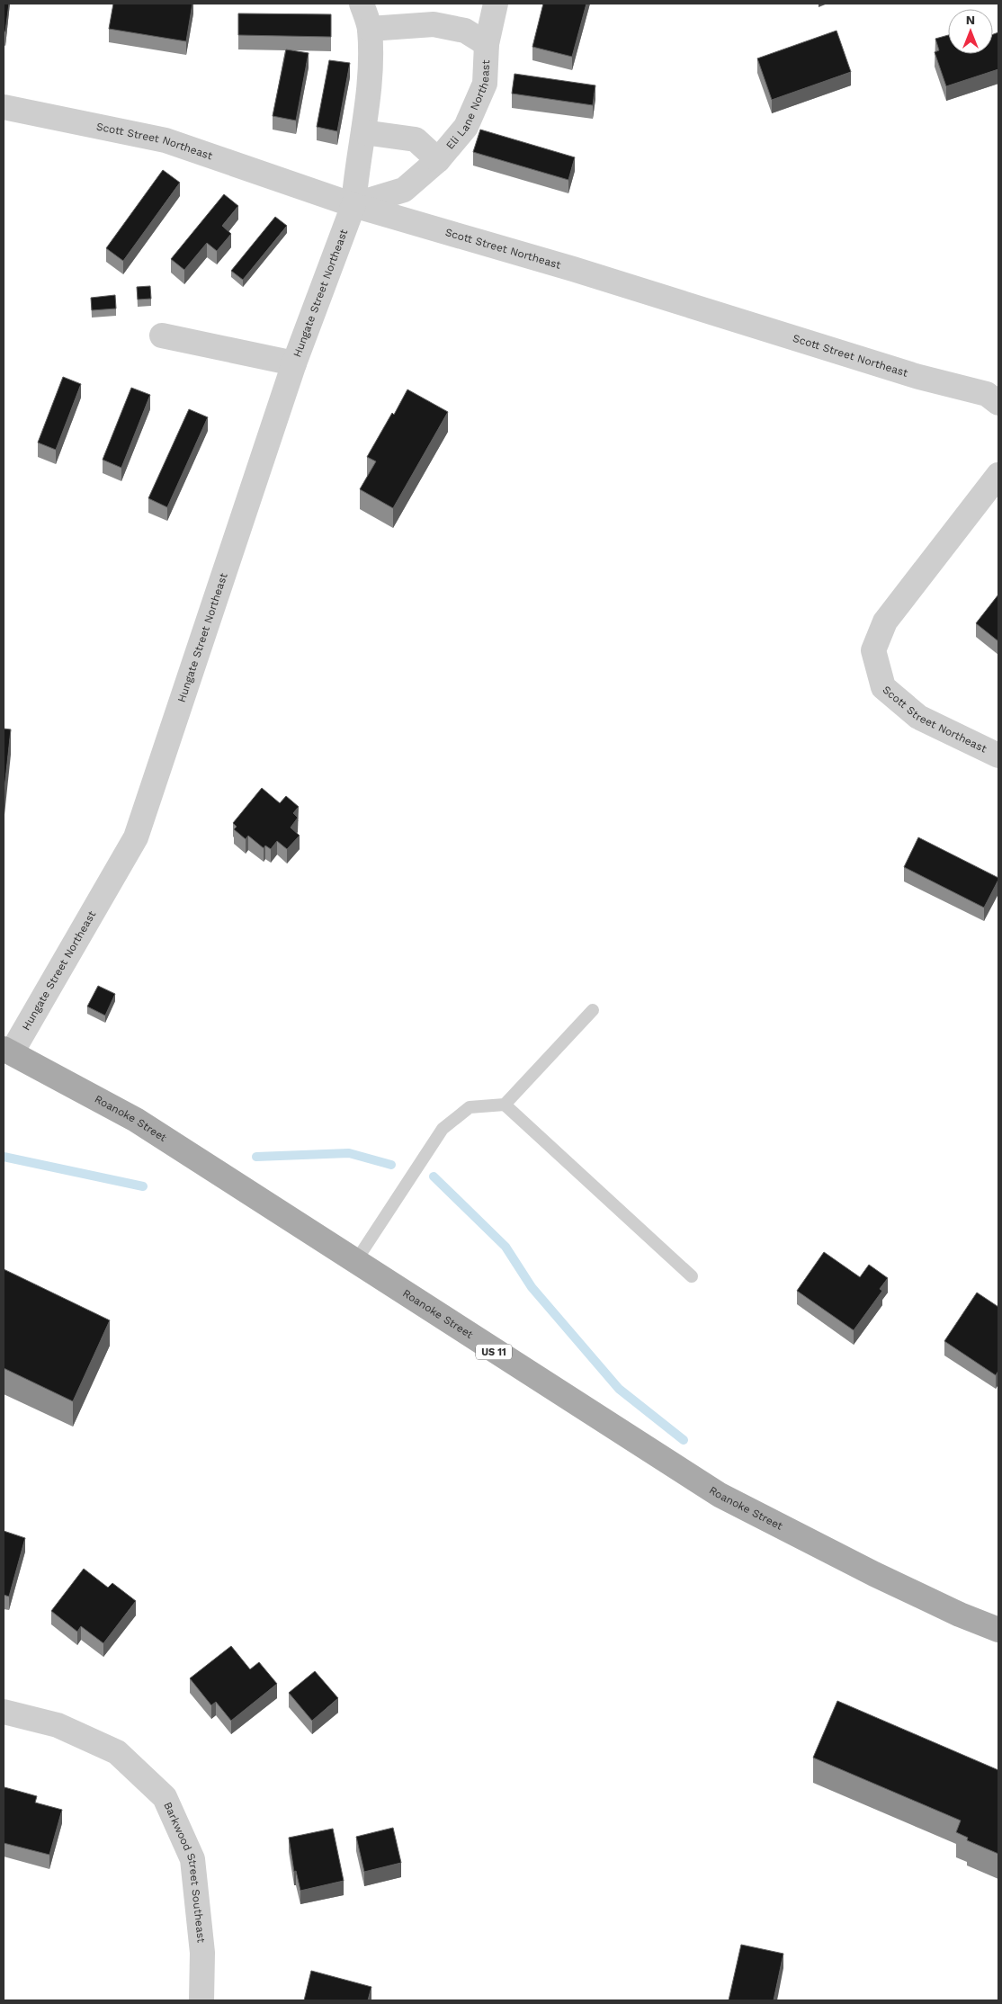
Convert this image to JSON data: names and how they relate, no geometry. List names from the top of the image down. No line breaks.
{"streets":{"main road":["Roanoke Street","US 11"],"street":["Eli Lane Northeast","Scott Street Northeast","Hungate Street Northeast","Barkwood Street Southeast"]},"crossings":[["Eli Lane Northeast","Scott Street Northeast"],["Eli Lane Northeast","Hungate Street Northeast"],["Scott Street Northeast","Hungate Street Northeast"],["Hungate Street Northeast","Roanoke Street"]],"north":"top"}
